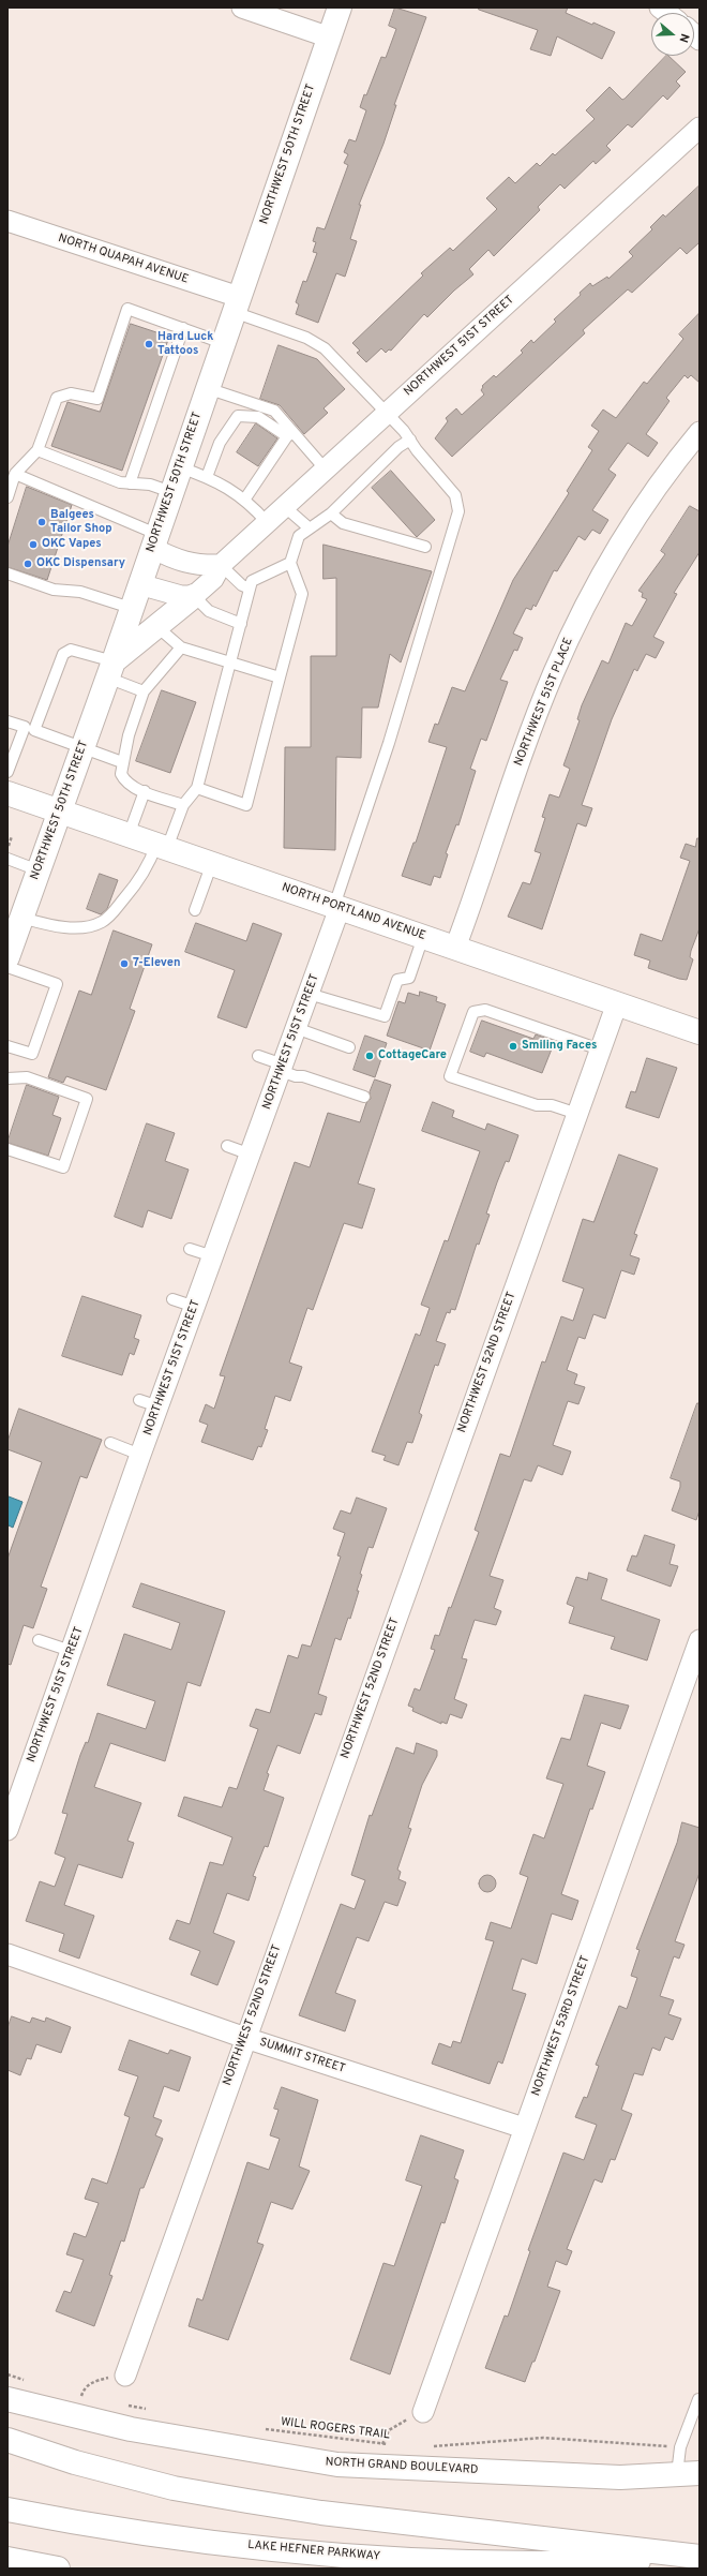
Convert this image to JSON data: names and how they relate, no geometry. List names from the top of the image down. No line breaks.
{"streets":{"main road":["NORTHWEST 50TH STREET","NORTH PORTLAND AVENUE","NORTH GRAND BOULEVARD","LAKE HEFNER PARKWAY"],"street":["NORTH QUAPAH AVENUE","NORTHWEST 51ST STREET","NORTHWEST 51ST PLACE","NORTHWEST 52ND STREET","NORTHWEST 53RD STREET","SUMMIT STREET"],"path":["WILL ROGERS TRAIL"]},"crossings":[["NORTHWEST 50TH STREET","NORTH QUAPAH AVENUE"],["NORTHWEST 50TH STREET","NORTH PORTLAND AVENUE"],["NORTHWEST 51ST STREET","NORTH PORTLAND AVENUE"],["NORTHWEST 51ST PLACE","NORTH PORTLAND AVENUE"],["NORTH PORTLAND AVENUE","NORTHWEST 52ND STREET"],["NORTHWEST 52ND STREET","SUMMIT STREET"],["NORTHWEST 53RD STREET","SUMMIT STREET"]],"places":["Hard Luck Tattoos","Balgees Tailor Shop","OKC Vapes","OKC Dispensary","7-Eleven","Smiling Faces","CottageCare"],"north":"right"}
